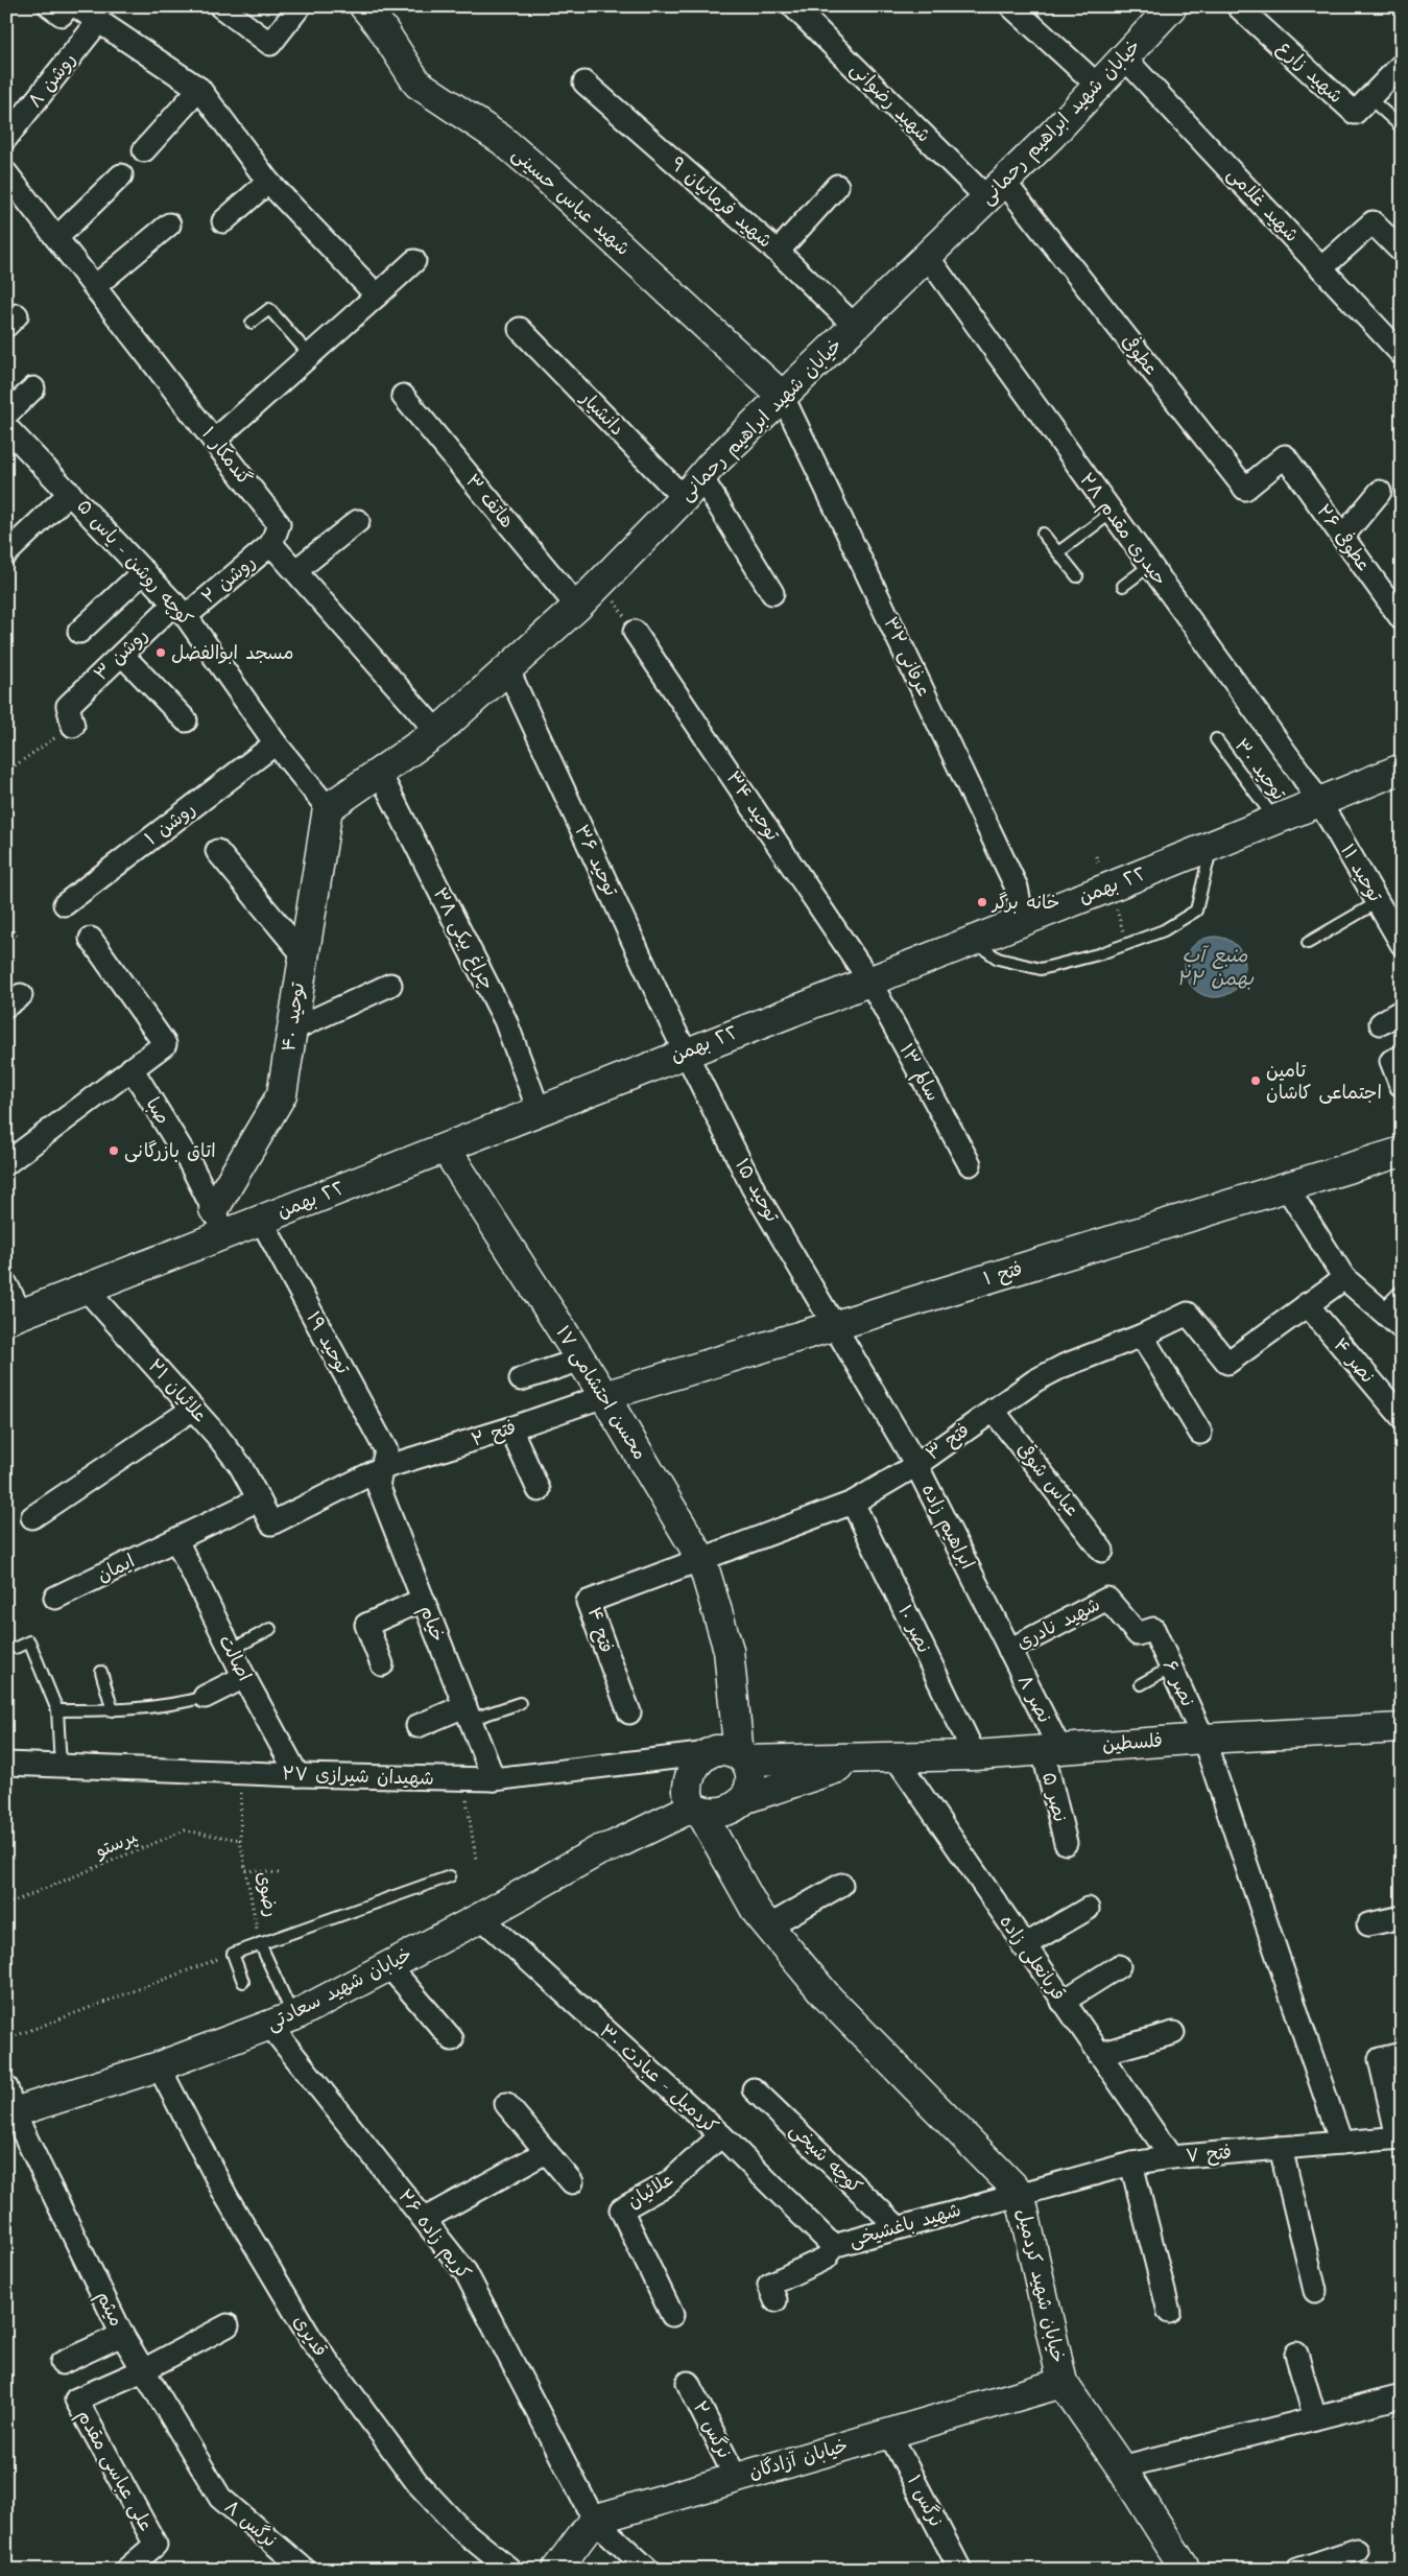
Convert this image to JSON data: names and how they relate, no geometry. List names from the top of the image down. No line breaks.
{"streets":{"street":["شهید زارع","روشن ۸","شهید رضوانی","خیابان شهید ابراهیم رحمانی","شهید عباس حسینی","شهید فرمانیان ۹","شهید غلامی","عطوفی","دانشیار","گندمکار ۱","هاتف ۳","حیدری مقدم ۲۸","عطوفی ۲۶","کوچه روشن - یاس ۵","روشن ۲","روشن ۳","عرفانی ۳۲","توحید ۳۴","روشن ۱","توحید ۳۶","توحید ۱۱","٢٢ بهمن","چراغ بیکی ۳۸","توحید ۴۰","سالم ۱۳","صبا","توحید ۱۵","فتح ۱","توحید ۱۹","نصر ۴","علائیان ۲۱","محسن احتشامی ۱۷","فتح ۲","فتح ۳","عباس شوقی","ابراهیم زاده","ایمان","خیام","شهید نادری","نصر ۱۰","فتح ۴","اصالت","نصر ۶","نصر ۸","فلسطین","شهیدان شیرازی ۲۷","نصر ۵","قربانعلی زاده","خیابان شهید سعادتی","کردمیل - عبادت ۳۰","فتح ۷","کوچه شیخی","علائیان","شهید باغشیخی","کریم زاده ۲۶","خیابان شهید کردمیل","میثم","قدیری","نرگس ۲","خیابان آزادگان","علی عباسی مقدم","نرگس ۱","نرگس ۸"],"lane":["توحید ۳۰","رضوی"],"path":["‍‍‍‍‍پرستو"]},"crossings":[["شهید رضوانی","خیابان شهید ابراهیم رحمانی"],["شهید رضوانی","عطوفی"],["خیابان شهید ابراهیم رحمانی","شهید عباس حسینی"],["خیابان شهید ابراهیم رحمانی","شهید فرمانیان ۹"],["خیابان شهید ابراهیم رحمانی","شهید غلامی"],["خیابان شهید ابراهیم رحمانی","عطوفی"],["خیابان شهید ابراهیم رحمانی","دانشیار"],["خیابان شهید ابراهیم رحمانی","هاتف ۳"],["خیابان شهید ابراهیم رحمانی","حیدری مقدم ۲۸"],["خیابان شهید ابراهیم رحمانی","کوچه روشن - یاس ۵"],["خیابان شهید ابراهیم رحمانی","عرفانی ۳۲"],["خیابان شهید ابراهیم رحمانی","توحید ۳۶"],["خیابان شهید ابراهیم رحمانی","چراغ بیکی ۳۸"],["خیابان شهید ابراهیم رحمانی","توحید ۴۰"],["شهید عباس حسینی","عرفانی ۳۲"],["عطوفی","عطوفی ۲۶"],["گندمکار ۱","روشن ۲"],["حیدری مقدم ۲۸","توحید ۱۱"],["حیدری مقدم ۲۸","٢٢ بهمن"],["کوچه روشن - یاس ۵","روشن ۲"],["کوچه روشن - یاس ۵","روشن ۳"],["کوچه روشن - یاس ۵","روشن ۱"],["کوچه روشن - یاس ۵","توحید ۴۰"],["روشن ۲","روشن ۳"],["عرفانی ۳۲","٢٢ بهمن"],["توحید ۳۰","٢٢ بهمن"],["توحید ۳۴","٢٢ بهمن"],["توحید ۳۴","سالم ۱۳"],["توحید ۳۶","٢٢ بهمن"],["توحید ۳۶","توحید ۱۵"],["توحید ۱۱","٢٢ بهمن"],["٢٢ بهمن","چراغ بیکی ۳۸"],["٢٢ بهمن","توحید ۴۰"],["٢٢ بهمن","سالم ۱۳"],["٢٢ بهمن","صبا"],["٢٢ بهمن","توحید ۱۵"],["٢٢ بهمن","توحید ۱۹"],["٢٢ بهمن","علائیان ۲۱"],["٢٢ بهمن","محسن احتشامی ۱۷"],["توحید ۴۰","صبا"],["توحید ۱۵","فتح ۱"],["توحید ۱۵","ابراهیم زاده"],["فتح ۱","محسن احتشامی ۱۷"],["فتح ۱","فتح ۲"],["فتح ۱","ابراهیم زاده"],["توحید ۱۹","علائیان ۲۱"],["توحید ۱۹","فتح ۲"],["توحید ۱۹","خیام"],["نصر ۴","فتح ۳"],["علائیان ۲۱","فتح ۲"],["علائیان ۲۱","ایمان"],["علائیان ۲۱","خیام"],["محسن احتشامی ۱۷","فتح ۲"],["محسن احتشامی ۱۷","فتح ۳"],["محسن احتشامی ۱۷","فتح ۴"],["محسن احتشامی ۱۷","شهیدان شیرازی ۲۷"],["محسن احتشامی ۱۷","خیابان شهید سعادتی"],["فتح ۲","خیام"],["فتح ۳","عباس شوقی"],["فتح ۳","ابراهیم زاده"],["فتح ۳","نصر ۱۰"],["فتح ۳","فتح ۴"],["ابراهیم زاده","شهید نادری"],["ابراهیم زاده","نصر ۸"],["ایمان","اصالت"],["خیام","شهیدان شیرازی ۲۷"],["شهید نادری","نصر ۶"],["شهید نادری","نصر ۸"],["نصر ۱۰","فلسطین"],["اصالت","شهیدان شیرازی ۲۷"],["نصر ۶","فلسطین"],["نصر ۶","فتح ۷"],["نصر ۸","فلسطین"],["نصر ۸","نصر ۵"],["فلسطین","نصر ۵"],["فلسطین","قربانعلی زاده"],["شهیدان شیرازی ۲۷","رضوی"],["شهیدان شیرازی ۲۷","خیابان شهید سعادتی"],["‍‍‍‍‍پرستو","رضوی"],["رضوی","خیابان شهید سعادتی"],["رضوی","کریم زاده ۲۶"],["قربانعلی زاده","فتح ۷"],["خیابان شهید سعادتی","کردمیل - عبادت ۳۰"],["خیابان شهید سعادتی","کریم زاده ۲۶"],["خیابان شهید سعادتی","میثم"],["خیابان شهید سعادتی","قدیری"],["کردمیل - عبادت ۳۰","علائیان"],["کردمیل - عبادت ۳۰","شهید باغشیخی"],["فتح ۷","شهید باغشیخی"],["فتح ۷","خیابان شهید کردمیل"],["کوچه شیخی","شهید باغشیخی"],["شهید باغشیخی","خیابان شهید کردمیل"],["کریم زاده ۲۶","خیابان آزادگان"],["خیابان شهید کردمیل","خیابان آزادگان"],["میثم","علی عباسی مقدم"],["میثم","نرگس ۸"],["نرگس ۲","خیابان آزادگان"],["خیابان آزادگان","نرگس ۱"]],"water":["منبع آب ۲۲ بهمن"],"places":["مسجد ابوالفضل","خانه برگر","تامین اجتماعی کاشان","اتاق بازرگانی"]}
